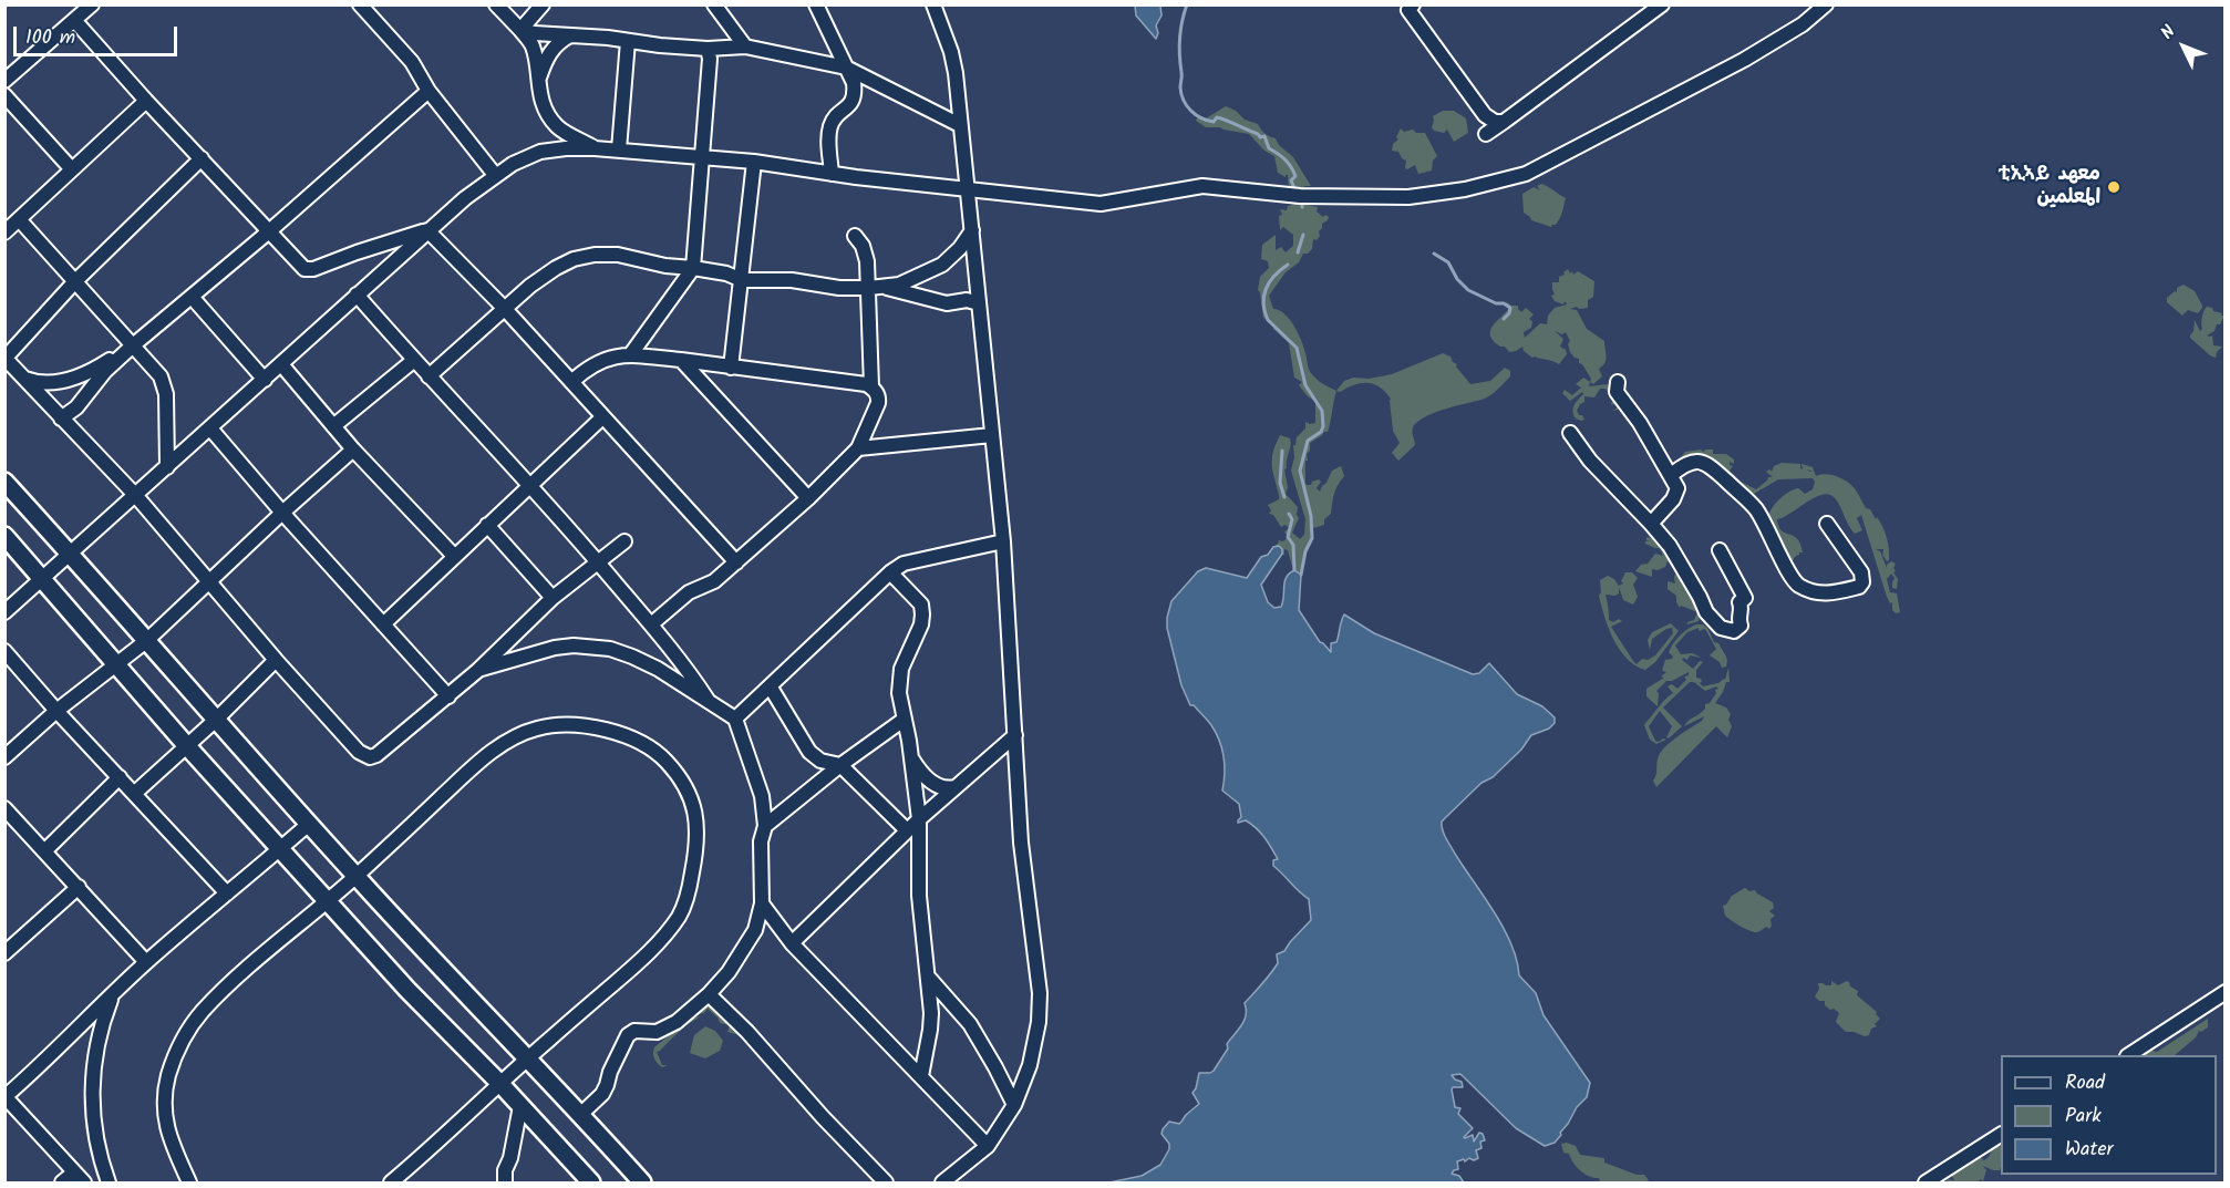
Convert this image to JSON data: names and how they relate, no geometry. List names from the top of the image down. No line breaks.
{"places":["ቲኢኣይ معهد المعلمين"],"legend":["Road","Park","Water"],"scale_bar":"100 m","north":"top left"}
